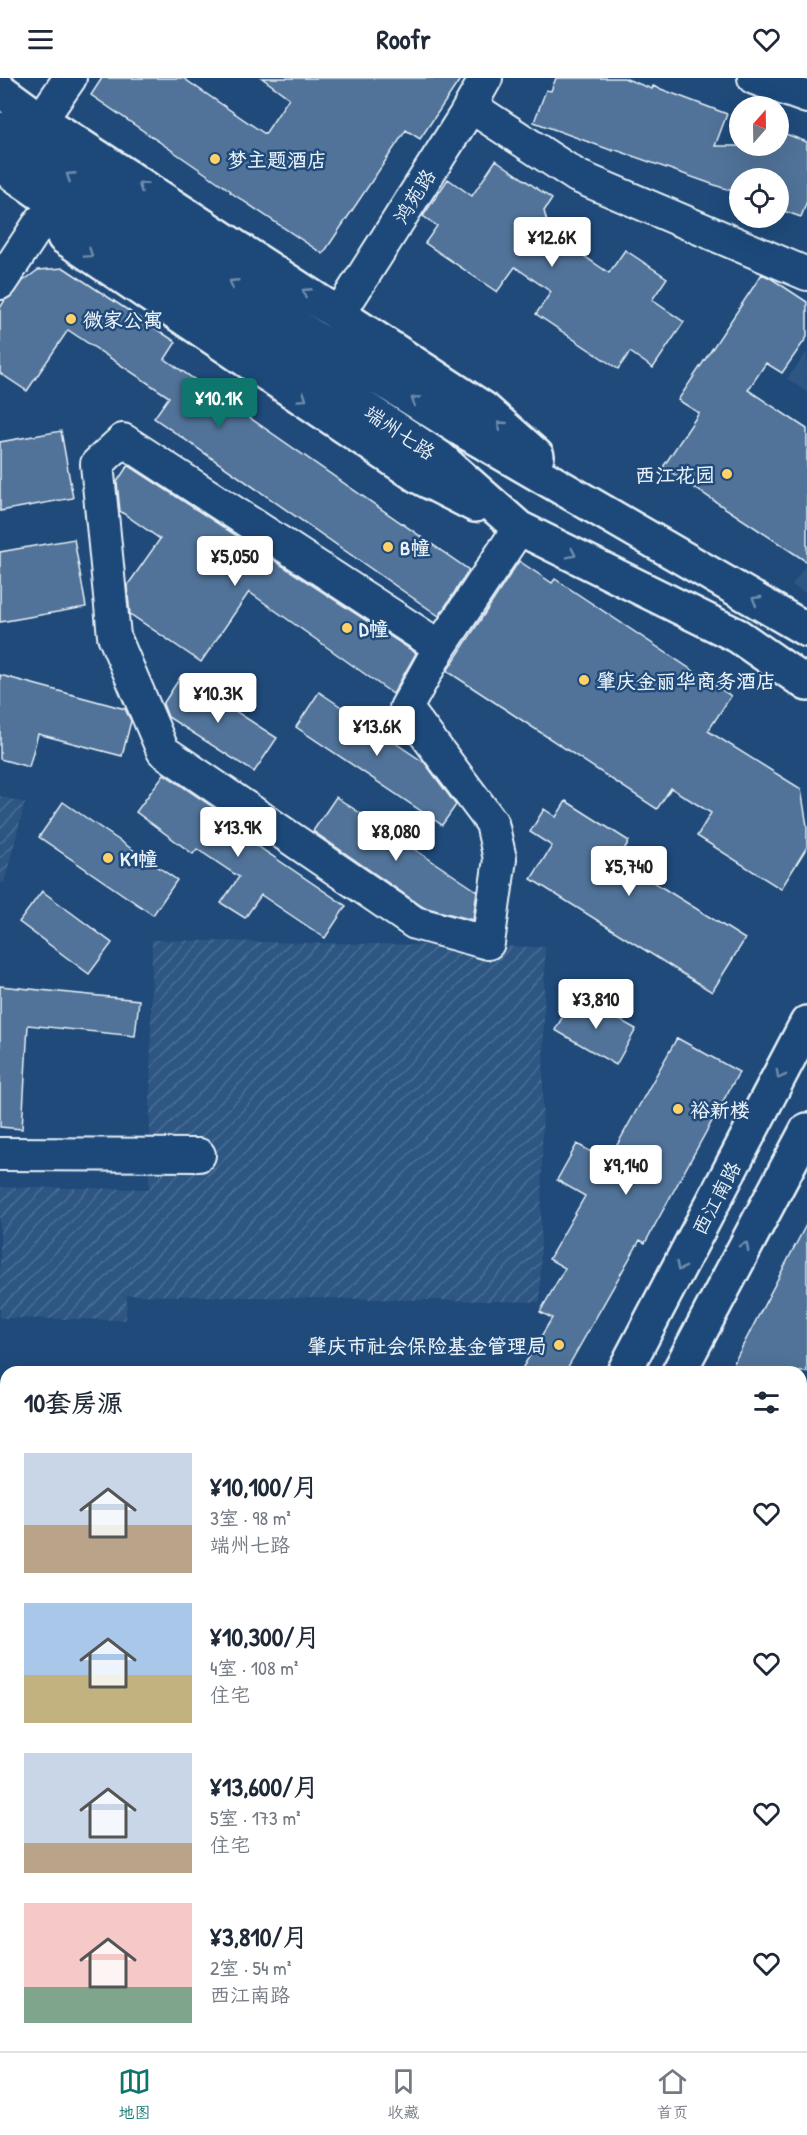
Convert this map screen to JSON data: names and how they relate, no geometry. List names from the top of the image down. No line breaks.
{"streets":{"main road":["端州七路","西江南路"],"street":["鸿苑路"]},"places":["梦主题酒店","微家公寓","西江花园","B幢","D幢","肇庆金丽华商务酒店","K1幢","裕新楼","肇庆市社会保险基金管理局"],"north":"top","page":{"header":"Roofr","price":["¥12.6K","¥10.1K","¥5,050","¥10.3K","¥13.6K","¥13.9K","¥8,080","¥5,740","¥3,810","¥9,140"],"heading":"10套房源","list":[{"name":"¥10,100/月","note":"3室 · 98 m² · 端州七路"},{"name":"¥10,300/月","note":"4室 · 108 m² · 住宅"},{"name":"¥13,600/月","note":"5室 · 173 m² · 住宅"},{"name":"¥3,810/月","note":"2室 · 54 m² · 西江南路"}],"tabs":["地图","收藏","首页"]}}
